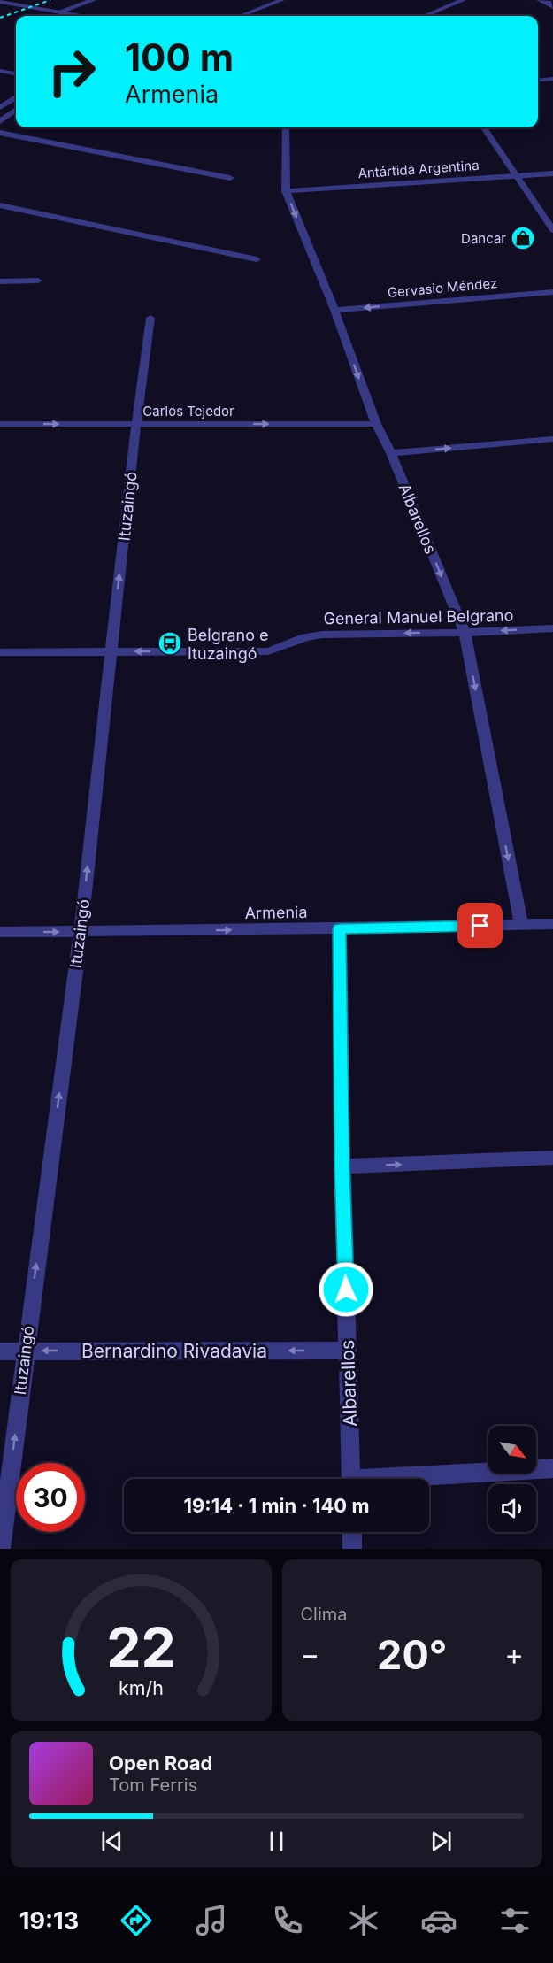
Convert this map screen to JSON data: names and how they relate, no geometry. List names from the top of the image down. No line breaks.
{"streets":{"street":["Antártida Argentina","Gervasio Méndez","Carlos Tejedor","Ituzaingó","Albarellos","General Manuel Belgrano","Armenia","Bernardino Rivadavia"]},"crossings":[["Antártida Argentina","Albarellos"],["Gervasio Méndez","Albarellos"],["Carlos Tejedor","Ituzaingó"],["Carlos Tejedor","Albarellos"],["Ituzaingó","General Manuel Belgrano"],["Ituzaingó","Armenia"],["Ituzaingó","Bernardino Rivadavia"],["Albarellos","General Manuel Belgrano"],["Albarellos","Armenia"],["Albarellos","Bernardino Rivadavia"]],"one_way":["Gervasio Méndez","Carlos Tejedor","Ituzaingó","Albarellos","General Manuel Belgrano","Armenia","Bernardino Rivadavia"],"places":{"shop":["Dancar"],"bus stop":["Belgrano e Ituzaingó"]},"north":"bottom right","page":{"turn":["100 m","Armenia"],"limit":"30","trip":"19:14 · 1 min · 140 m","tile":"Clima","heat":["−","20°","+"],"song":["Open Road","Tom Ferris"],"tabs":"19:13","gauge":["22","km/h"]}}
